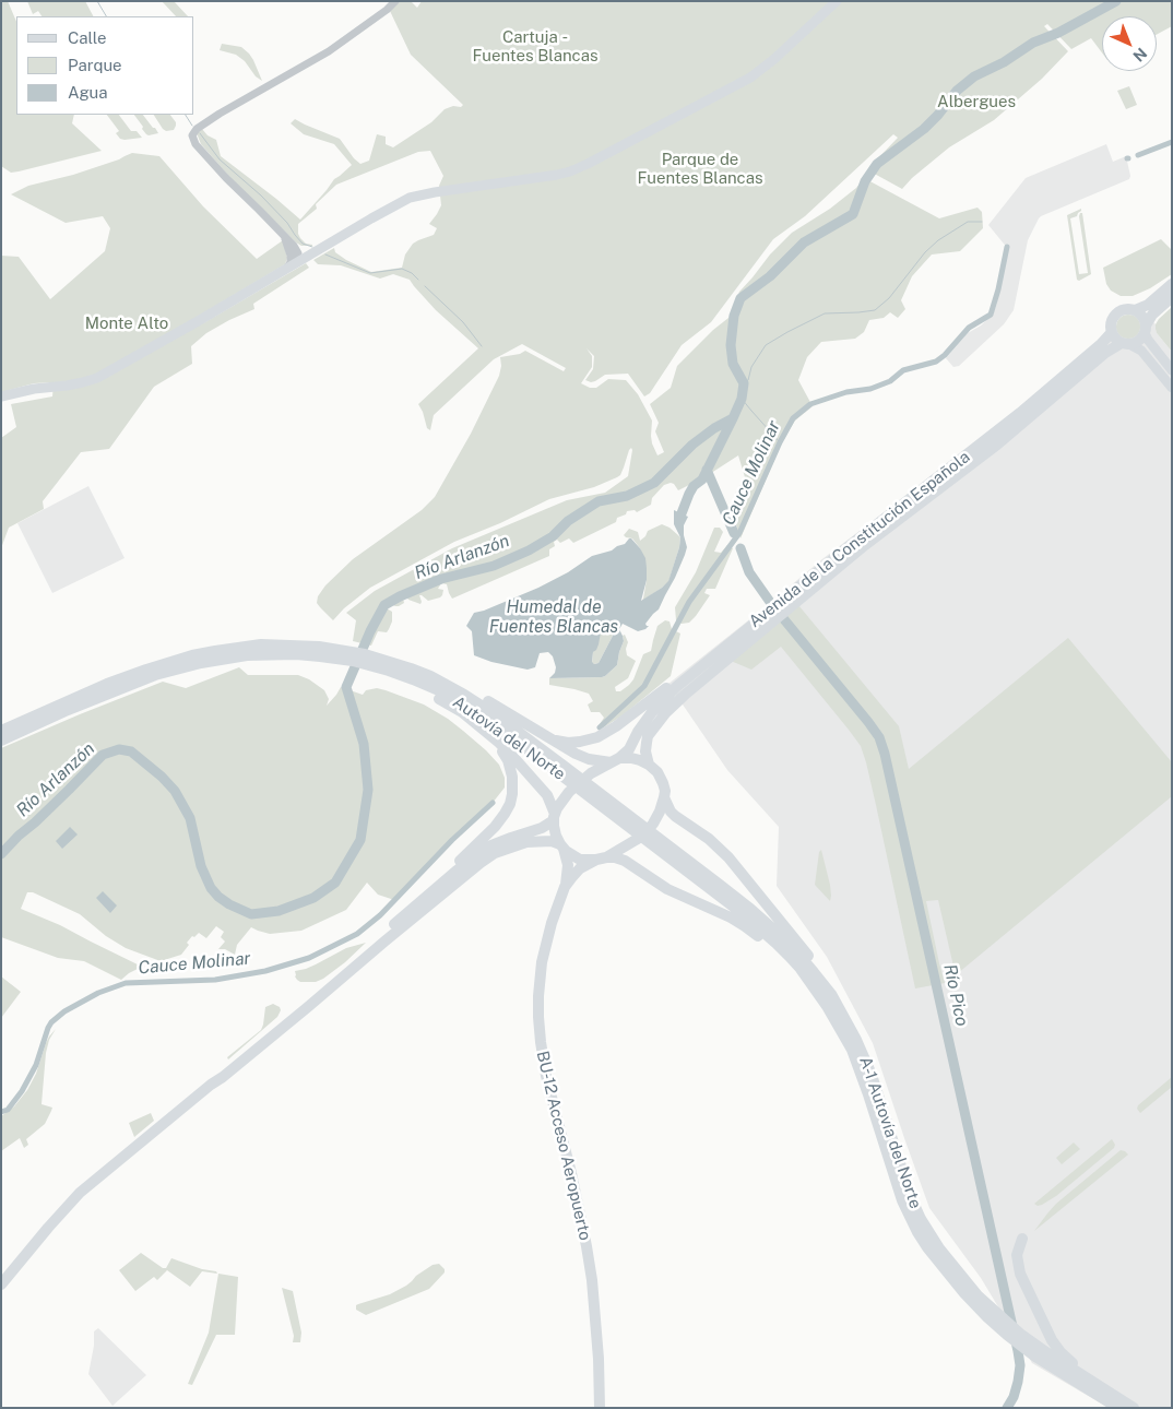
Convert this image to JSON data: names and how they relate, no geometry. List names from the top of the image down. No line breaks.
{"streets":{"highway":["Avenida de la Constitución Española","Autovía del Norte","A-1 Autovía del Norte","BU-12 Acceso Aeropuerto"]},"crossings":[["Autovía del Norte","A-1 Autovía del Norte"]],"water":["Cauce Molinar","Río Arlanzón","Humedal de Fuentes Blancas","Río Pico"],"parks":["Cartuja - Fuentes Blancas","Albergues","Parque de Fuentes Blancas","Monte Alto"],"legend":["Calle","Parque","Agua"],"north":"bottom right"}
